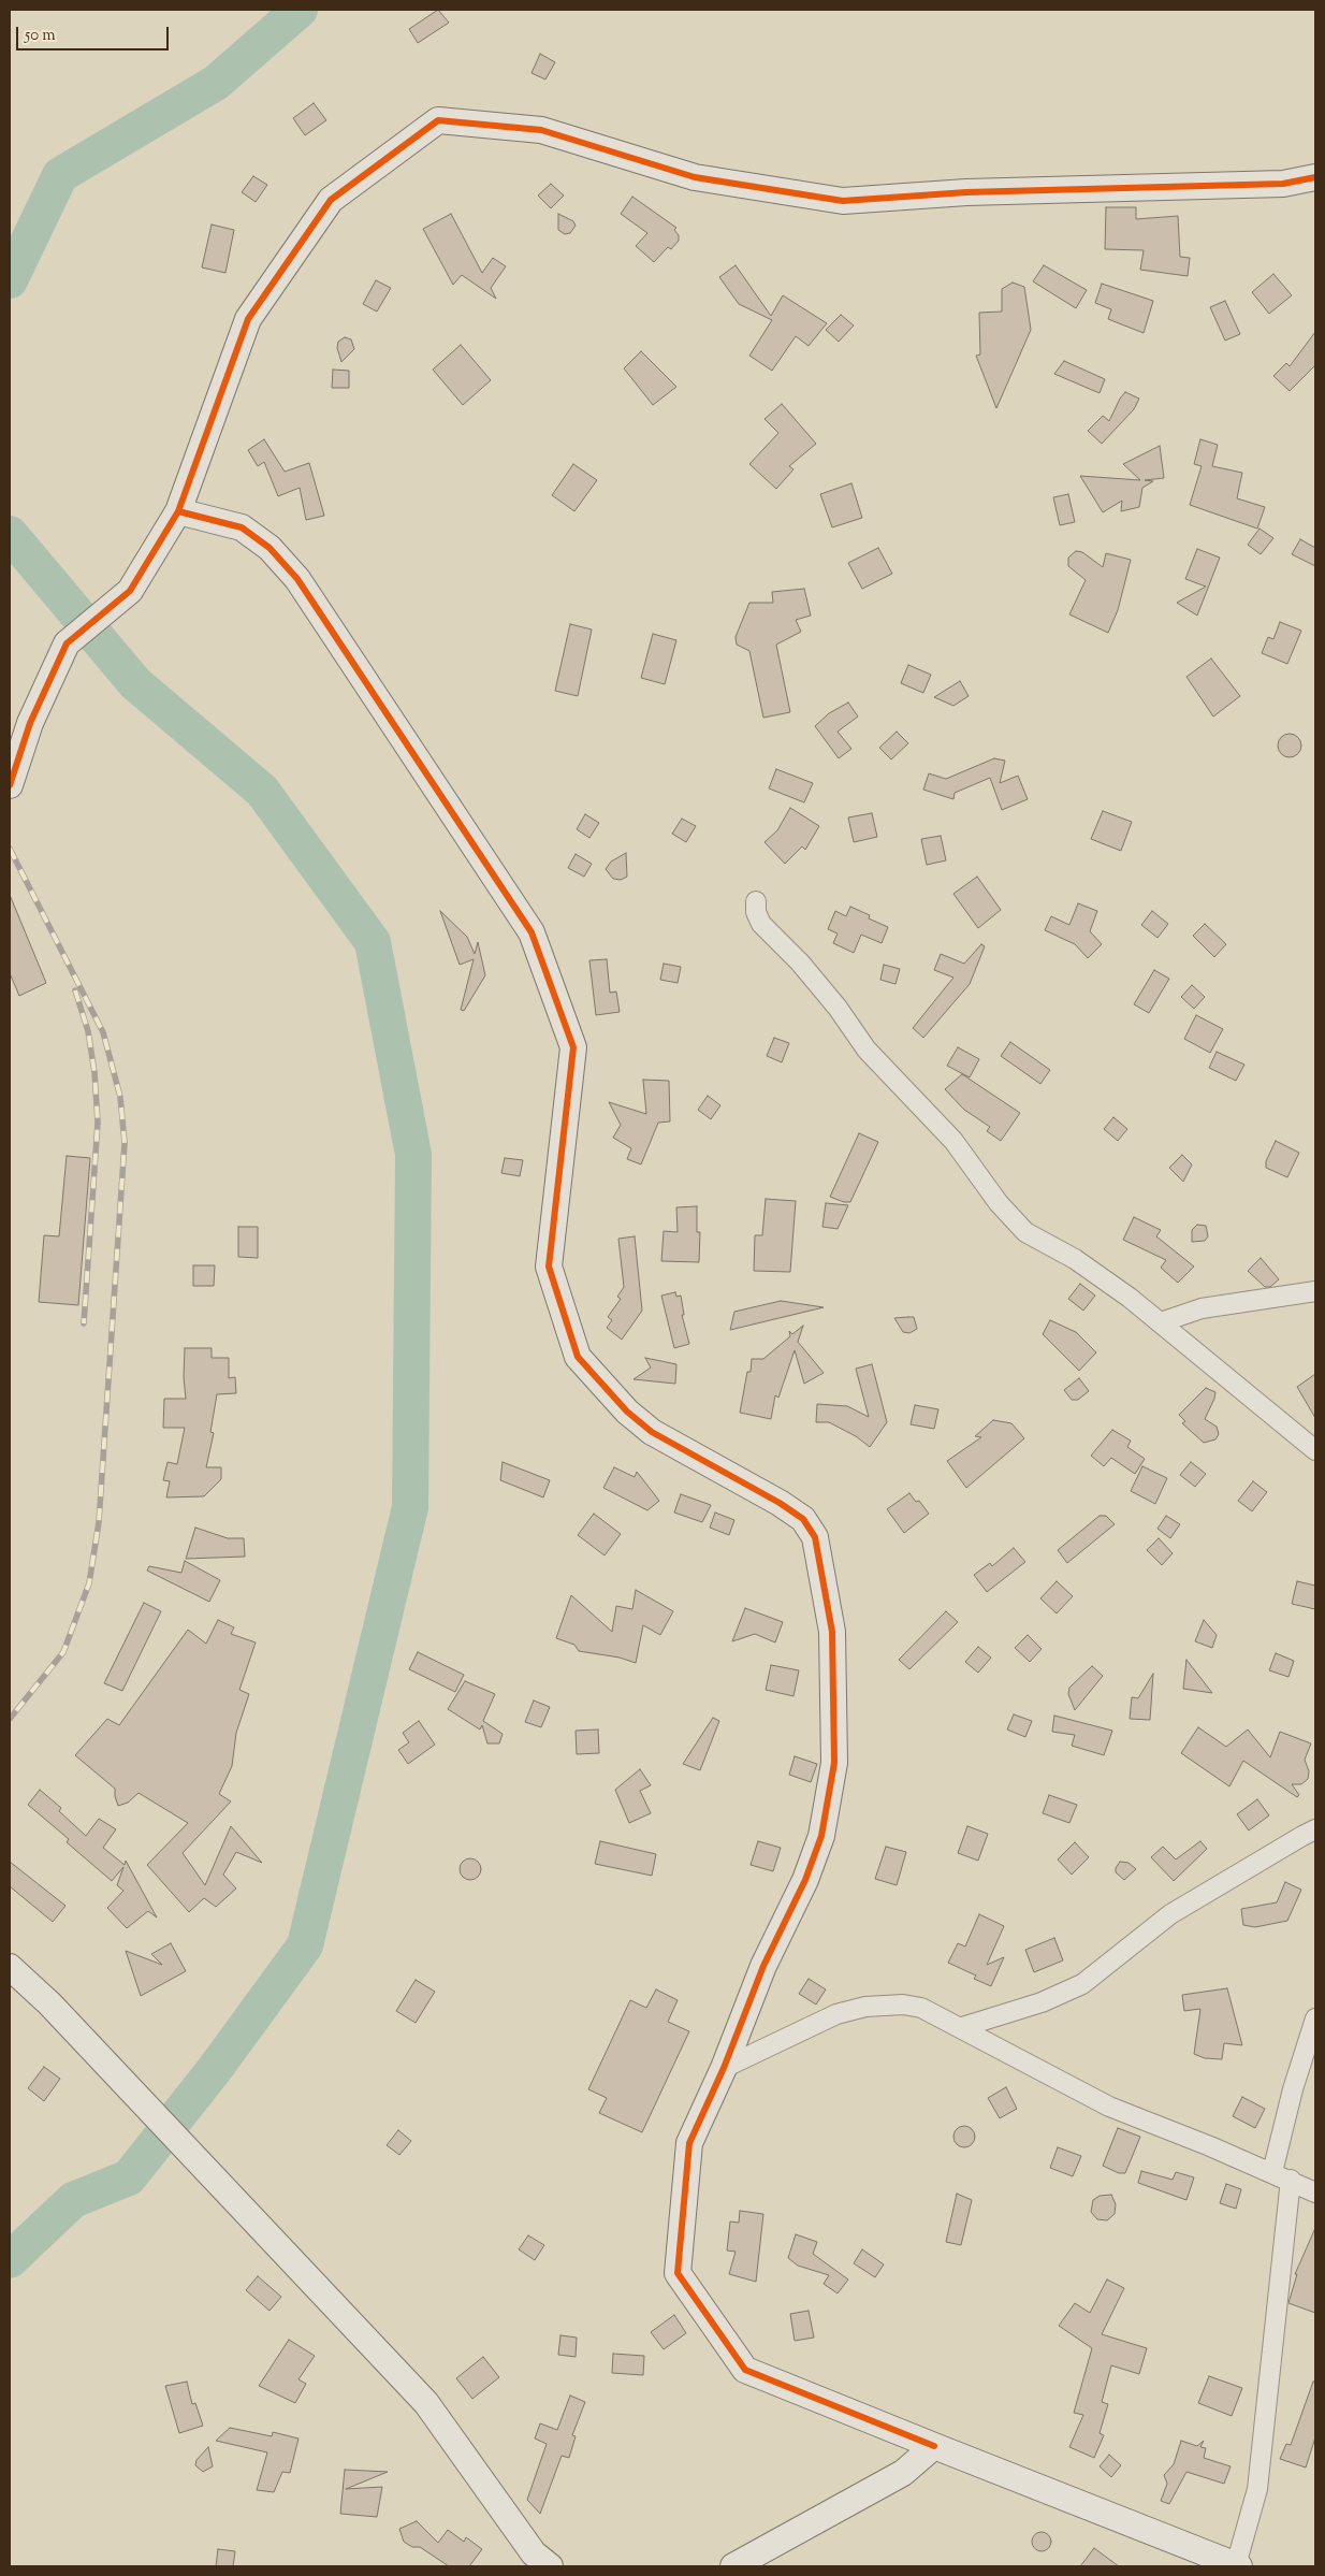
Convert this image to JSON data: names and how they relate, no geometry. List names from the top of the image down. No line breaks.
{"scale_bar":"50 m"}
